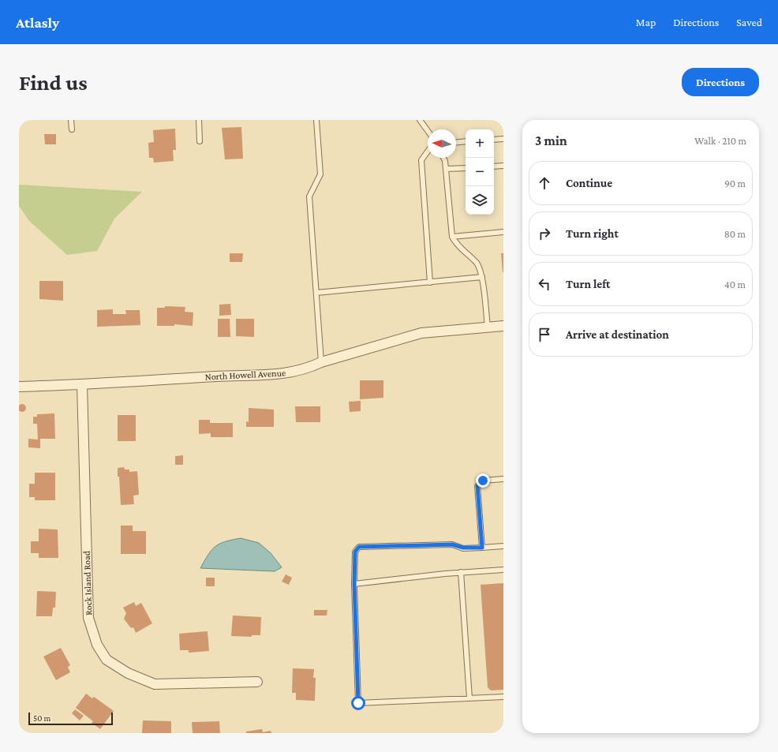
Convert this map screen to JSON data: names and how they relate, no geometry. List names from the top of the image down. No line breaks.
{"streets":{"street":["North Howell Avenue","Rock Island Road"]},"crossings":[["North Howell Avenue","Rock Island Road"]],"scale_bar":"50 m","north":"left","page":{"header":"Atlasly","nav":["Map","Directions","Saved"],"buttons":"Directions","title":"Find us","heading":["3 min","Walk · 210 m"],"map_buttons":["+","−"],"list":[["Continue","90 m"],["Turn right","80 m"],["Turn left","40 m"],"Arrive at destination"],"scale":"50 m"}}
